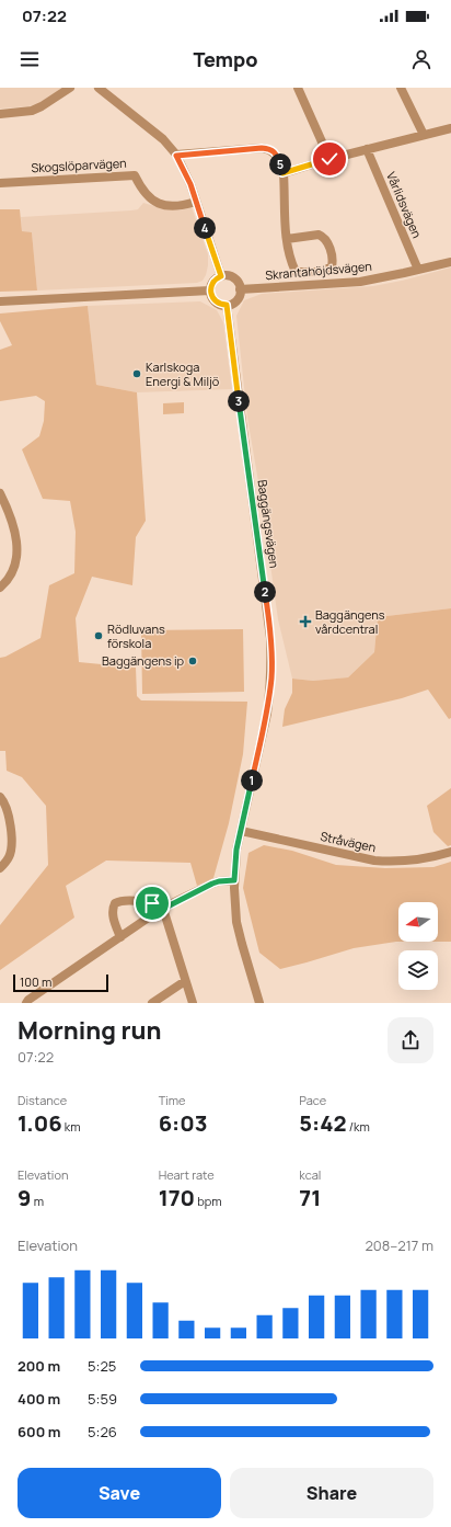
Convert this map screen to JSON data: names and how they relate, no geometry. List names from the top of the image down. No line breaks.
{"streets":{"street":["Skogslöparvägen","Vårlidsvägen","Skrantahöjdsvägen","Baggängsvägen","Stråvägen"]},"crossings":[["Vårlidsvägen","Skrantahöjdsvägen"],["Skrantahöjdsvägen","Baggängsvägen"],["Baggängsvägen","Stråvägen"]],"places":{"other":["Karlskoga Energi & Miljö","Rödluvans förskola","Baggängens ip"],"health":["Baggängens vårdcentral"]},"scale_bar":"100 m","north":"left","page":{"status":"07:22","header":"Tempo","pins":["5","4","3","2","1"],"scale":"100 m","heading":["Morning run","07:22"],"stats":[["Distance","1.06 km"],["Time","6:03"],["Pace","5:42 /km"],["Elevation","9 m"],["Heart rate","170 bpm"],["kcal","71"]],"chart":["Elevation","208–217 m"],"list":[{"name":"200 m","note":"5:25"},{"name":"400 m","note":"5:59"},{"name":"600 m","note":"5:26"}],"buttons":["Save","Share"]}}
